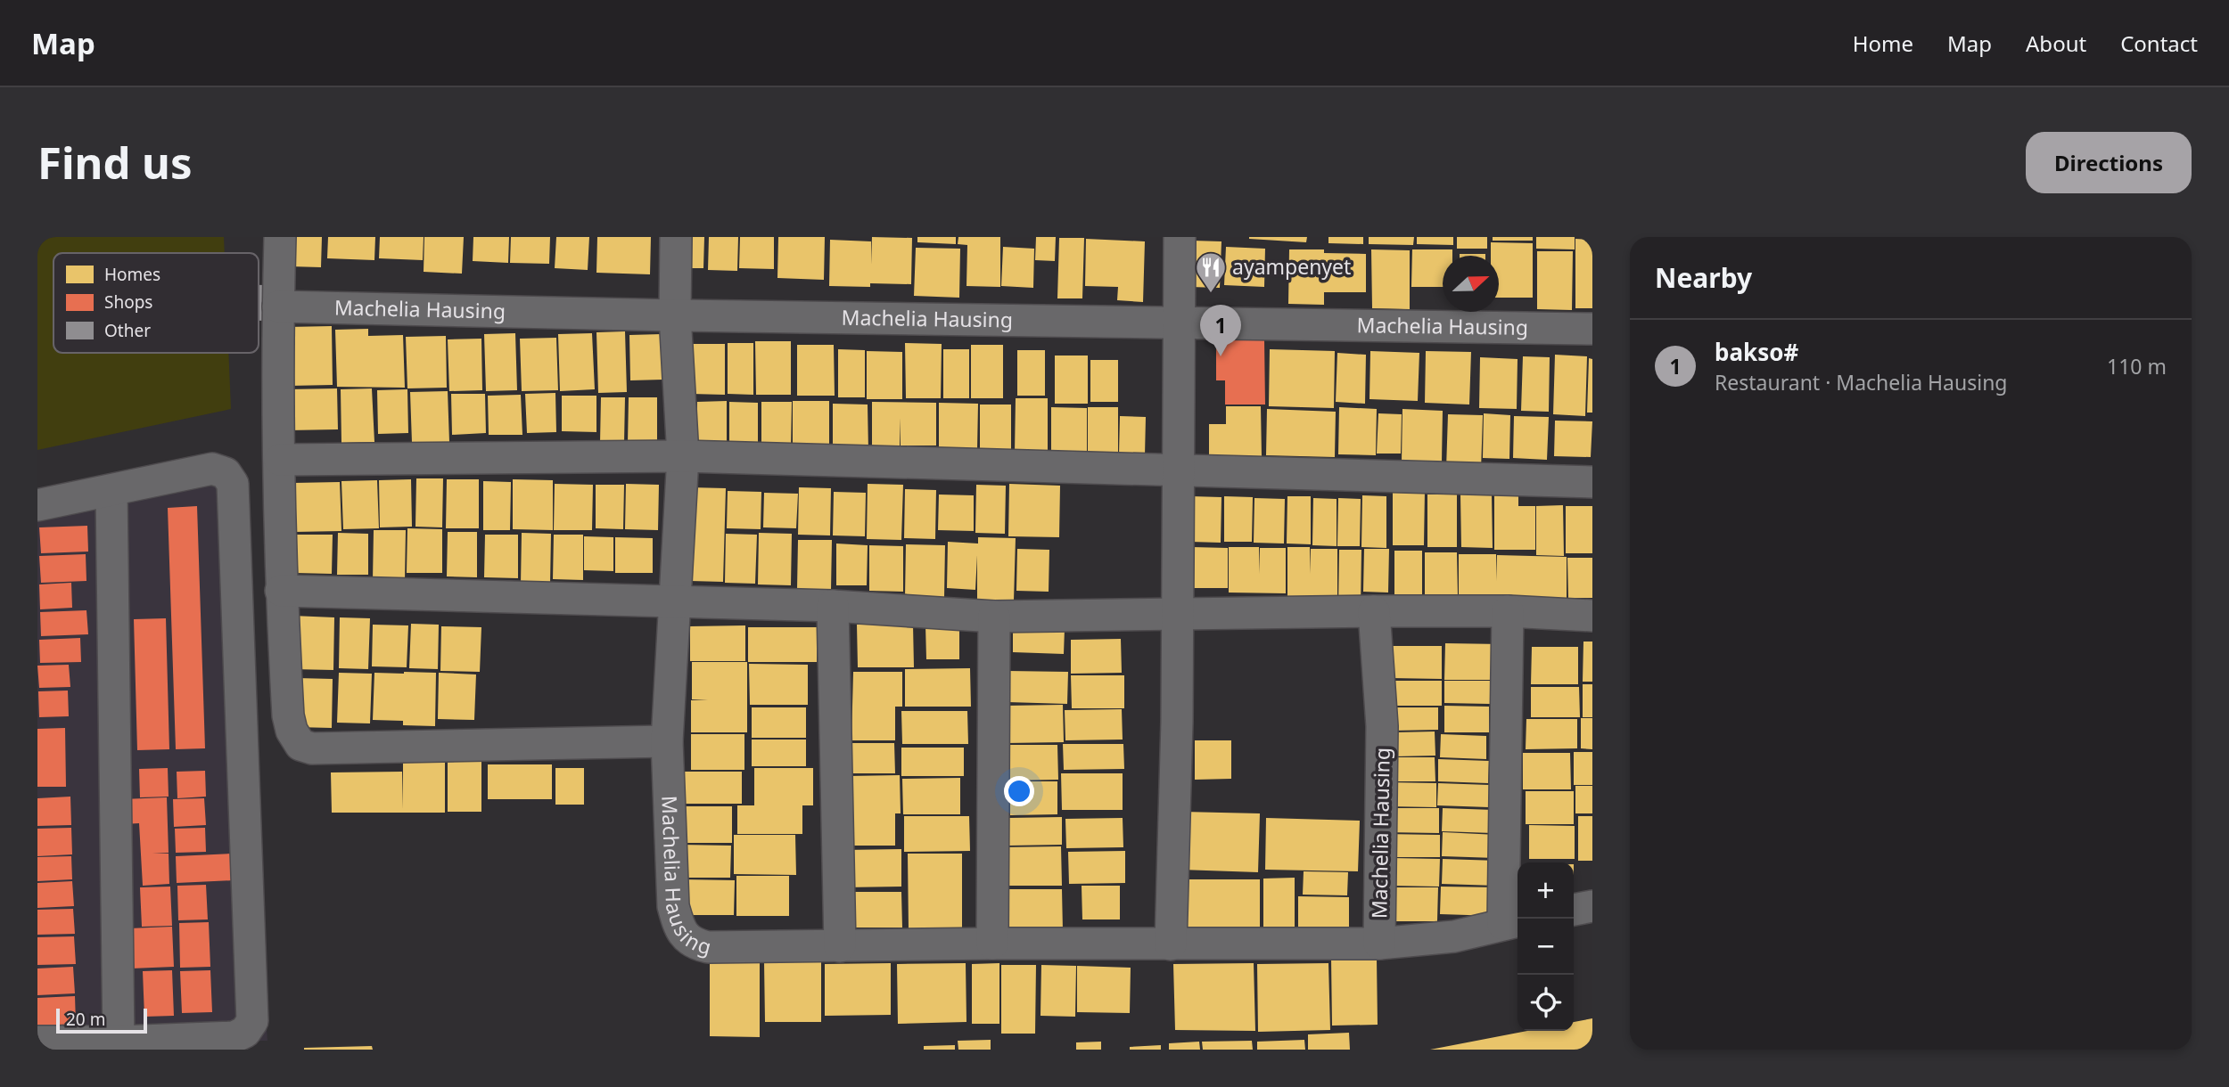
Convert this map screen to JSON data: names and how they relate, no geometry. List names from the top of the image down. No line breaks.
{"streets":{"street":["Machelia Hausing"]},"places":{"restaurant":["ayampenyet"]},"legend":["Homes","Shops","Other"],"scale_bar":"20 m","north":"right","page":{"header":"Map","nav":["Home","Map","About","Contact"],"buttons":"Directions","title":"Find us","heading":"Nearby","pins":"1","list":[{"mark":"1","name":"bakso#","note":"Restaurant · Machelia Hausing","value":"110 m"}],"map_buttons":["+","−"],"scale":"20 m"}}
